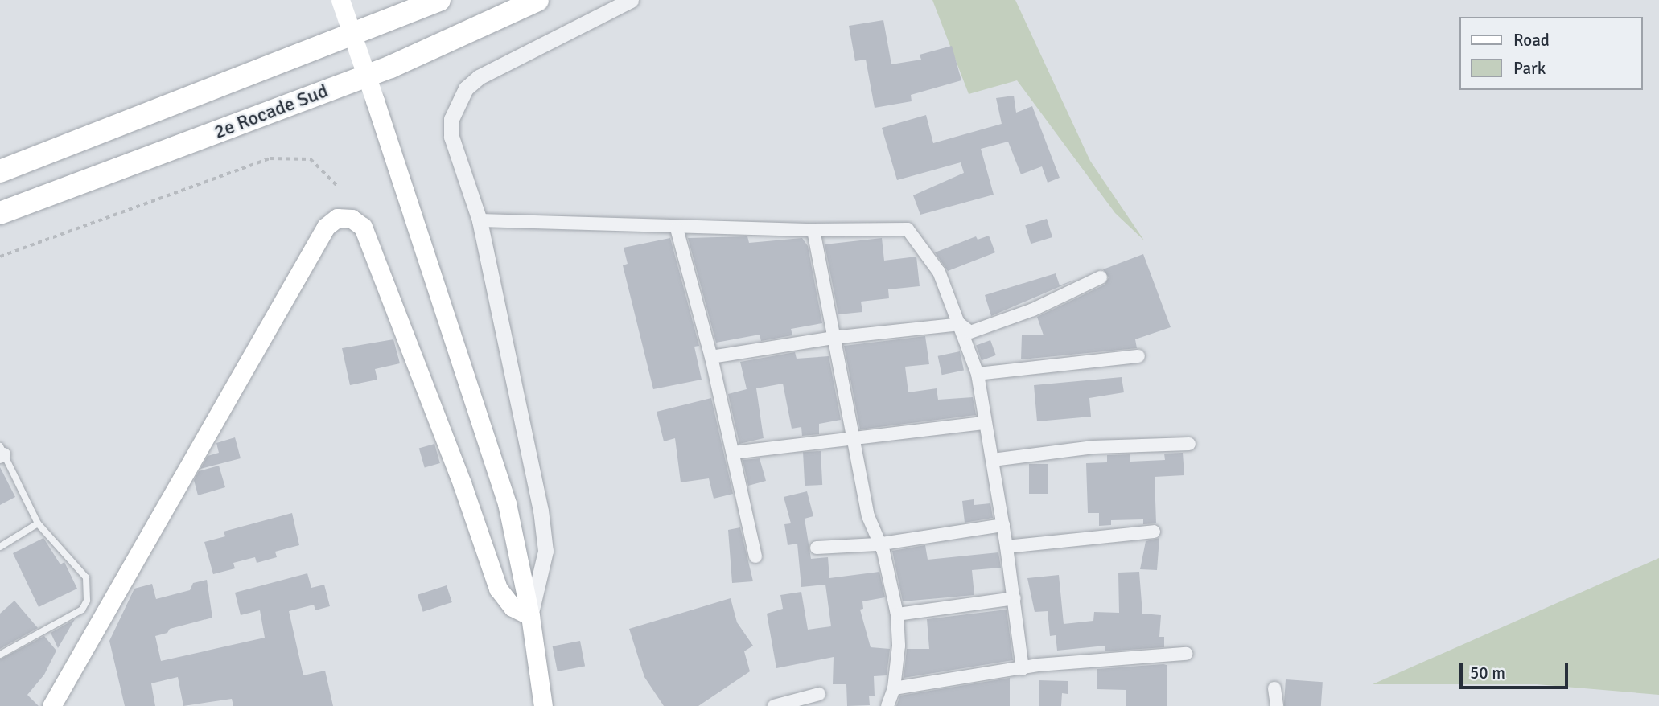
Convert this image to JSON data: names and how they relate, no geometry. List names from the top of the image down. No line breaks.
{"streets":{"highway":["2e Rocade Sud"]},"legend":["Road","Park"],"scale_bar":"50 m"}
